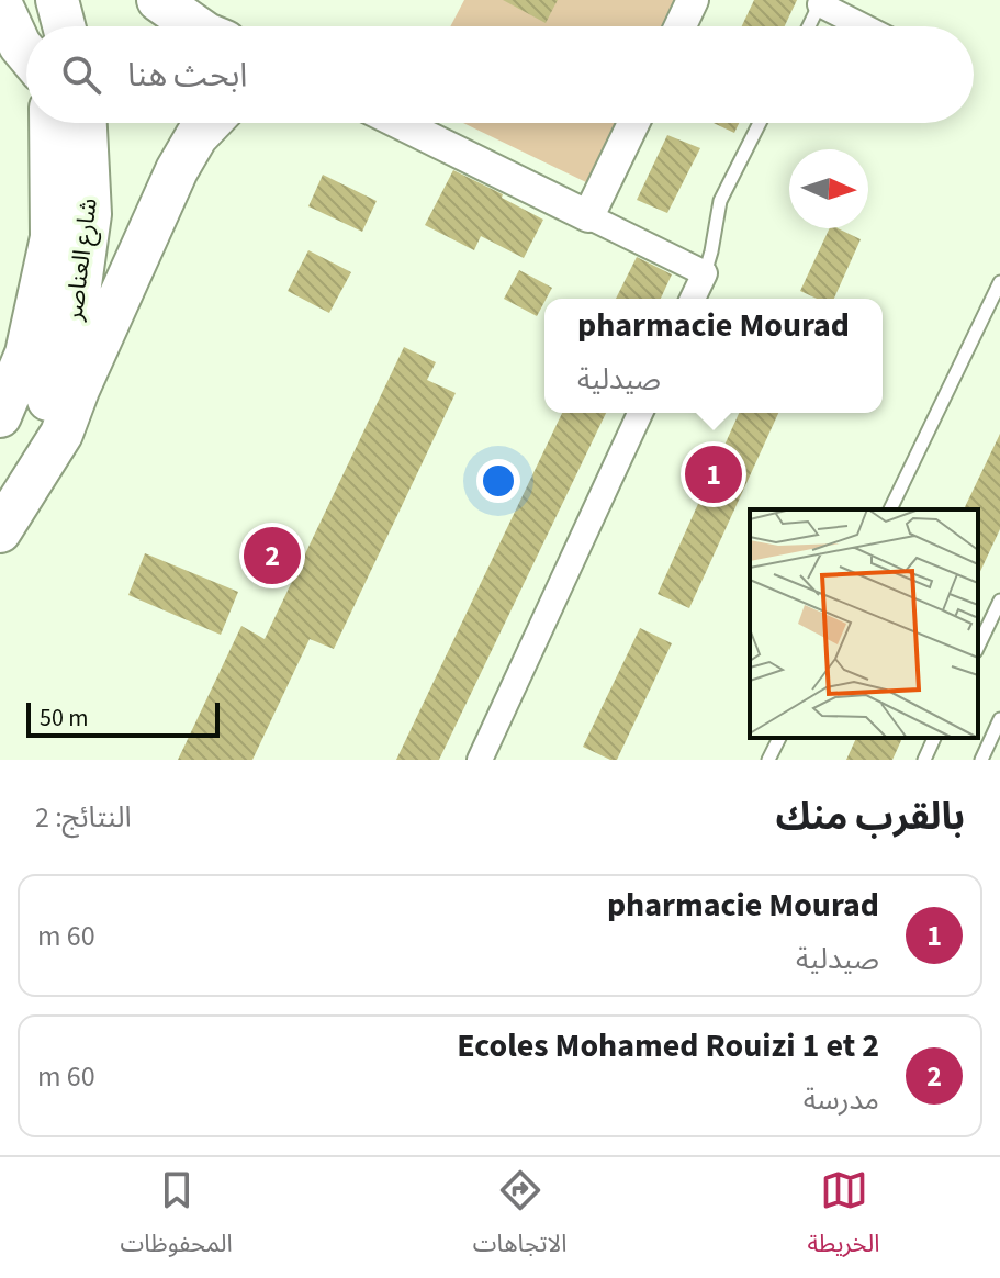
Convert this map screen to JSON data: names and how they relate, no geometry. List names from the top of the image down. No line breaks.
{"streets":{"highway":["شارع العناصر"]},"scale_bar":"50 m","north":"right","page":{"search":"ابحث هنا","popup":["pharmacie Mourad","صيدلية"],"pins":["1","2"],"scale":"50 m","heading":["بالقرب منك","النتائج: 2"],"list":[{"mark":"1","name":"pharmacie Mourad","note":"صيدلية","value":"60 m"},{"mark":"2","name":"Ecoles Mohamed Rouizi 1 et 2","note":"مدرسة","value":"60 m"}],"nav":["الخريطة","الاتجاهات","المحفوظات"]}}
